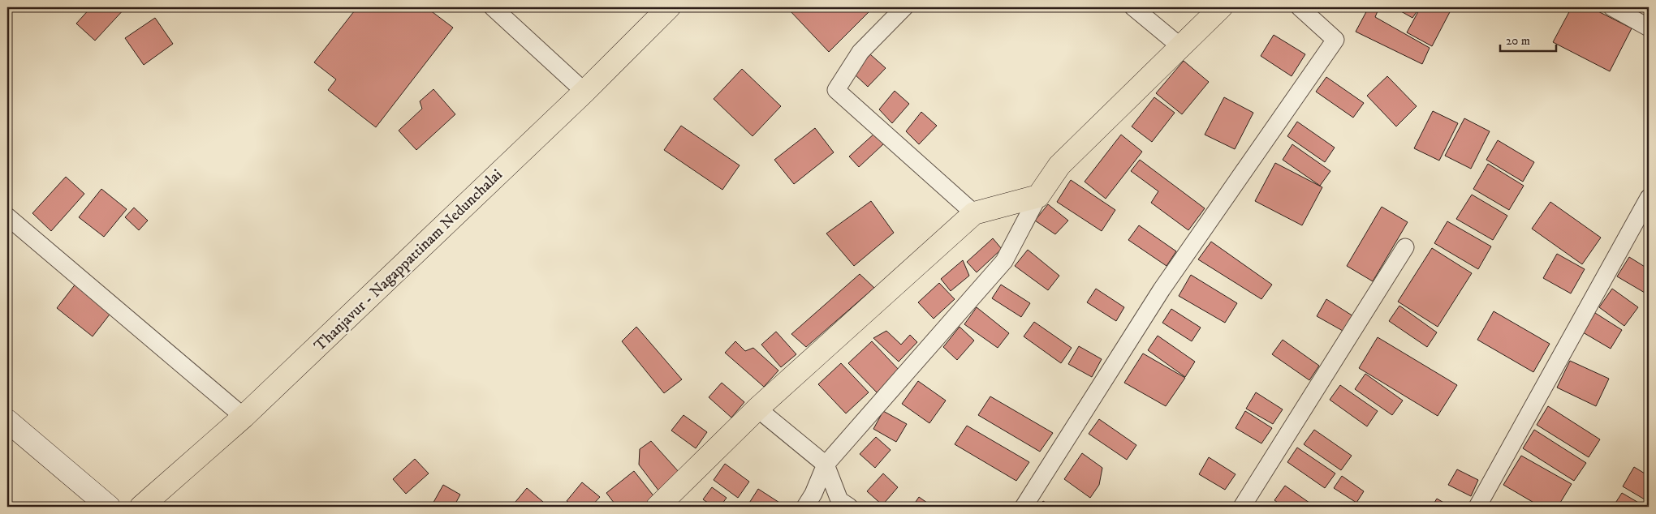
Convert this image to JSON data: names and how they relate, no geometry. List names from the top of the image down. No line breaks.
{"streets":{"main road":["Thanjavur - Nagappattinam Nedunchalai"]},"scale_bar":"20 m"}
